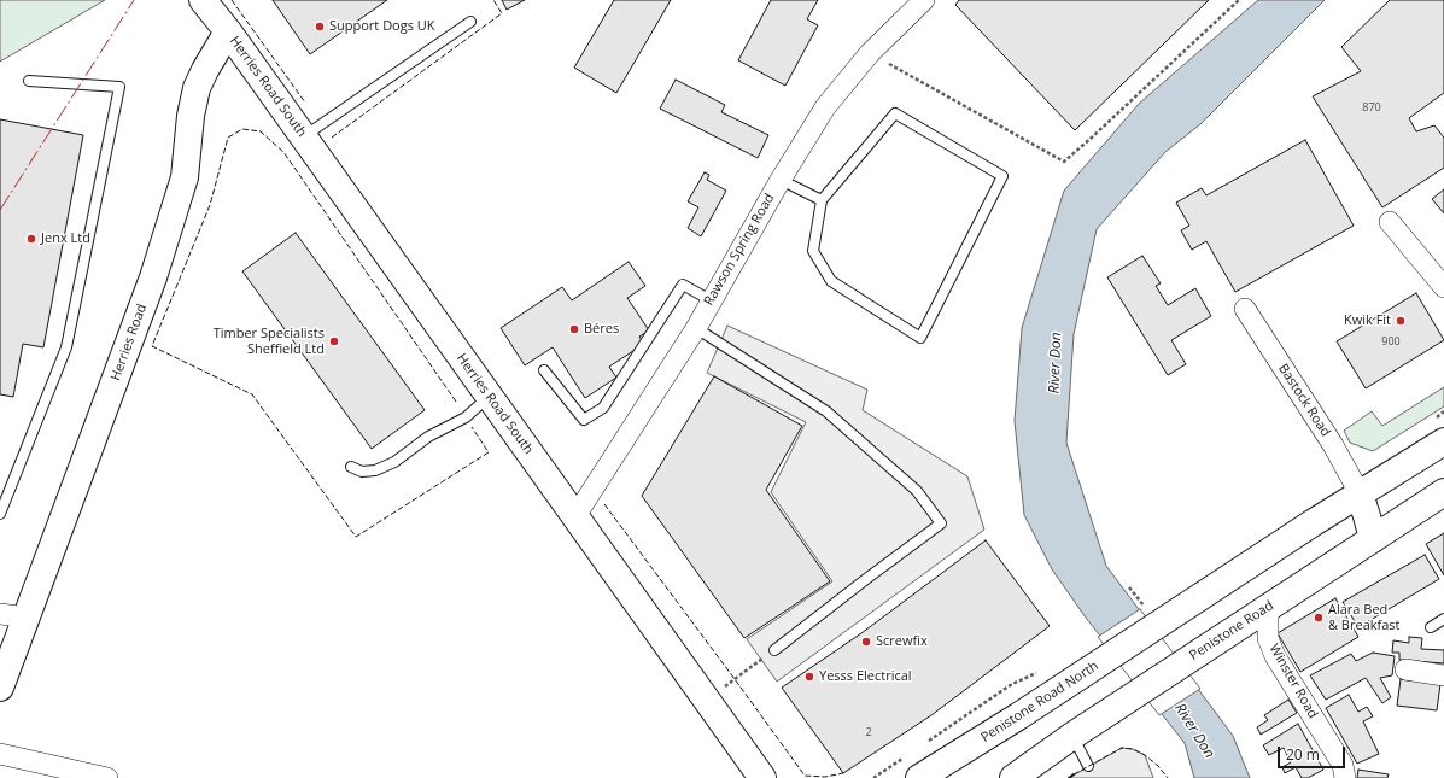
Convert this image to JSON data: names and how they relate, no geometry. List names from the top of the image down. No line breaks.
{"streets":{"main road":["Herries Road South","Herries Road","Penistone Road","Penistone Road North"],"street":["Rawson Spring Road","Bastock Road","Winster Road"]},"crossings":[["Herries Road South","Rawson Spring Road"],["Herries Road South","Herries Road"],["Penistone Road","Winster Road"]],"water":["River Don"],"places":["Support Dogs UK","Jenx Ltd","Kwik Fit","Béres","Timber Specialists Sheffield Ltd","Alara Bed & Breakfast","Screwfix","Yesss Electrical"],"house_numbers":["870","900","2"],"scale_bar":"20 m"}
